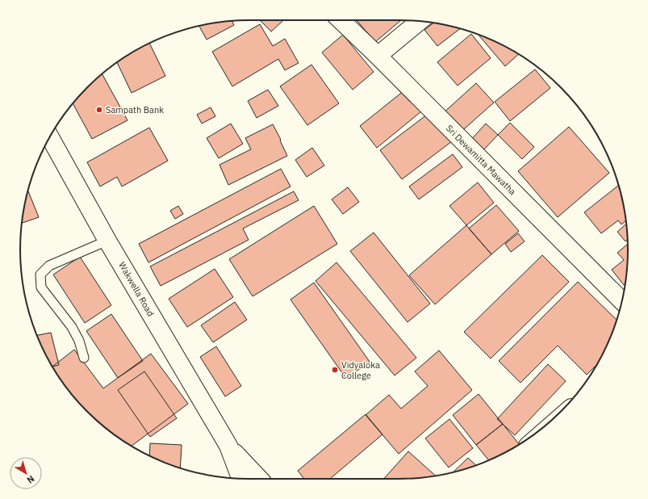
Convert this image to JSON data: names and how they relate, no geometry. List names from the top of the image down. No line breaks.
{"streets":{"street":["Sri Dewamitta Mawatha","Wakwella Road"]},"places":["Sampath Bank","Vidyaloka College"],"north":"bottom right"}
